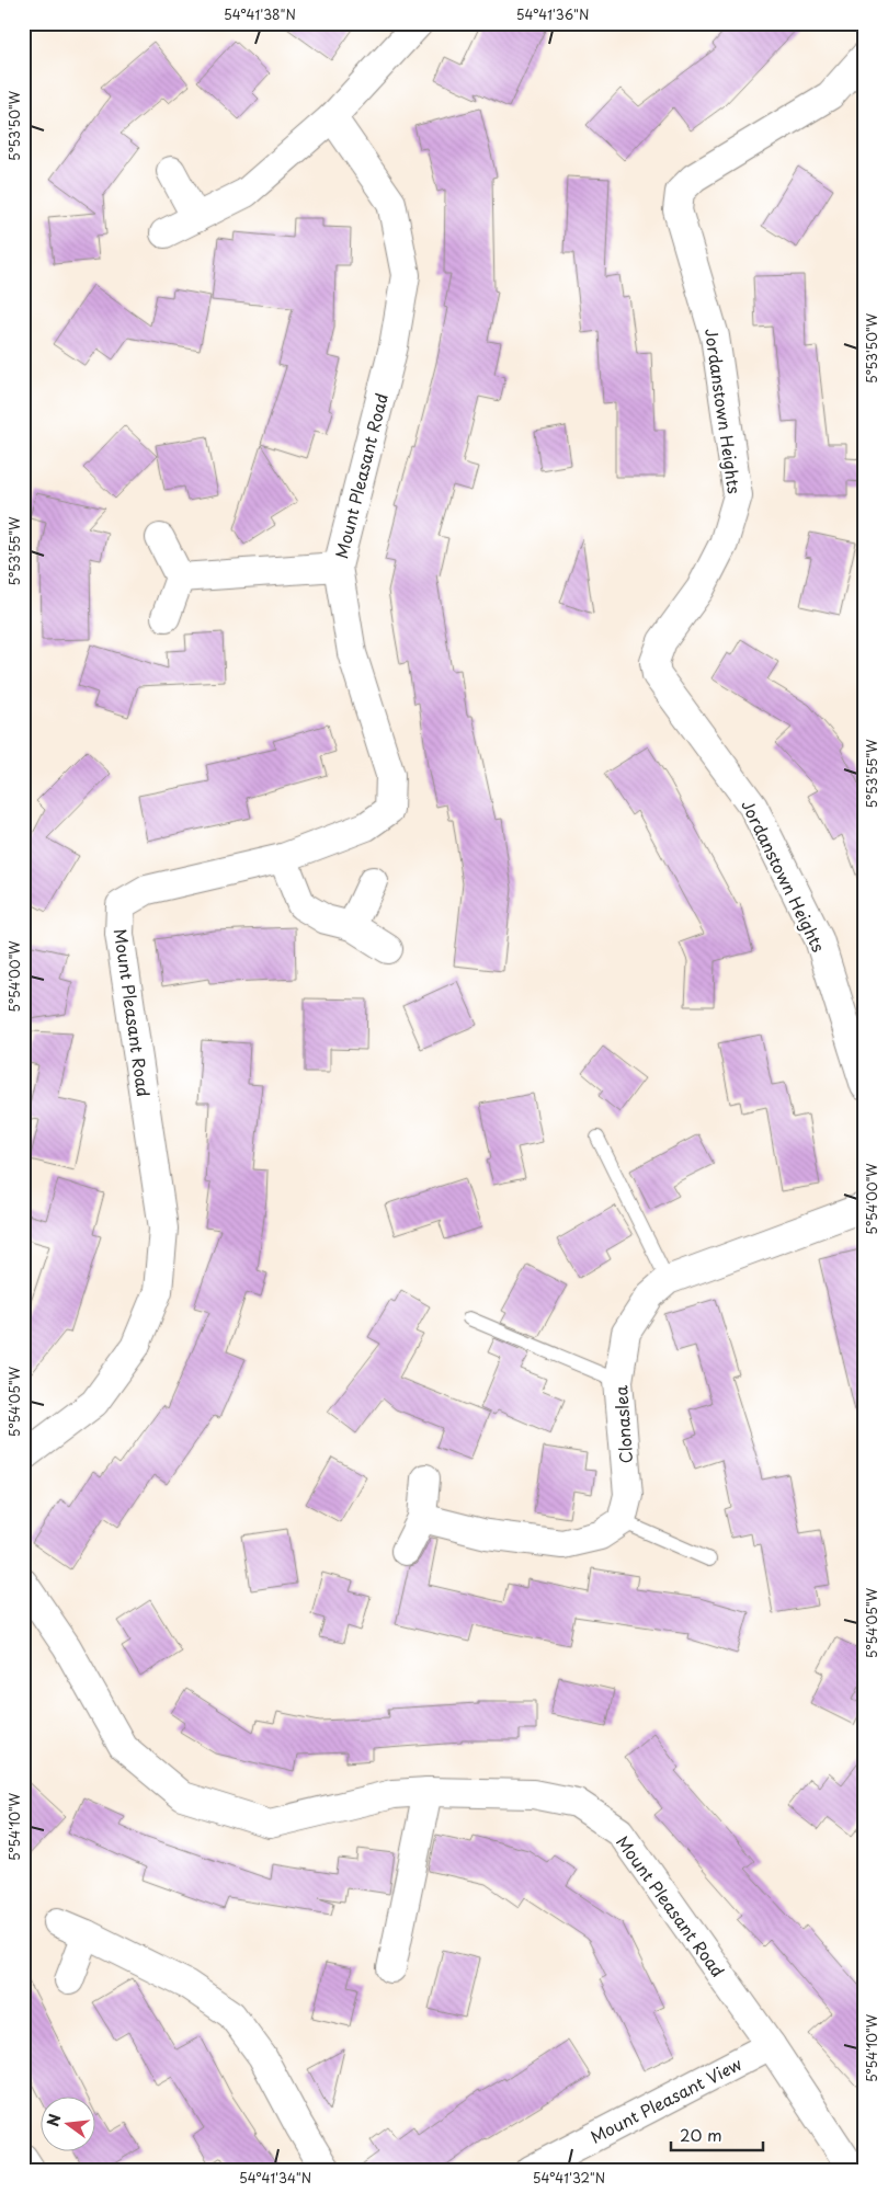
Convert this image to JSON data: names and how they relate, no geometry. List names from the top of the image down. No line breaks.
{"streets":{"street":["Jordanstown Heights","Mount Pleasant Road","Clonaslea","Mount Pleasant View"]},"crossings":[["Mount Pleasant Road","Mount Pleasant View"]],"scale_bar":"20 m","north":"left","coordinates":["54°41'38\"N","54°41'36\"N","5°53'50\"W","5°53'55\"W","5°54'00\"W","5°54'05\"W","5°54'10\"W","54°41'34\"N","54°41'32\"N"]}
